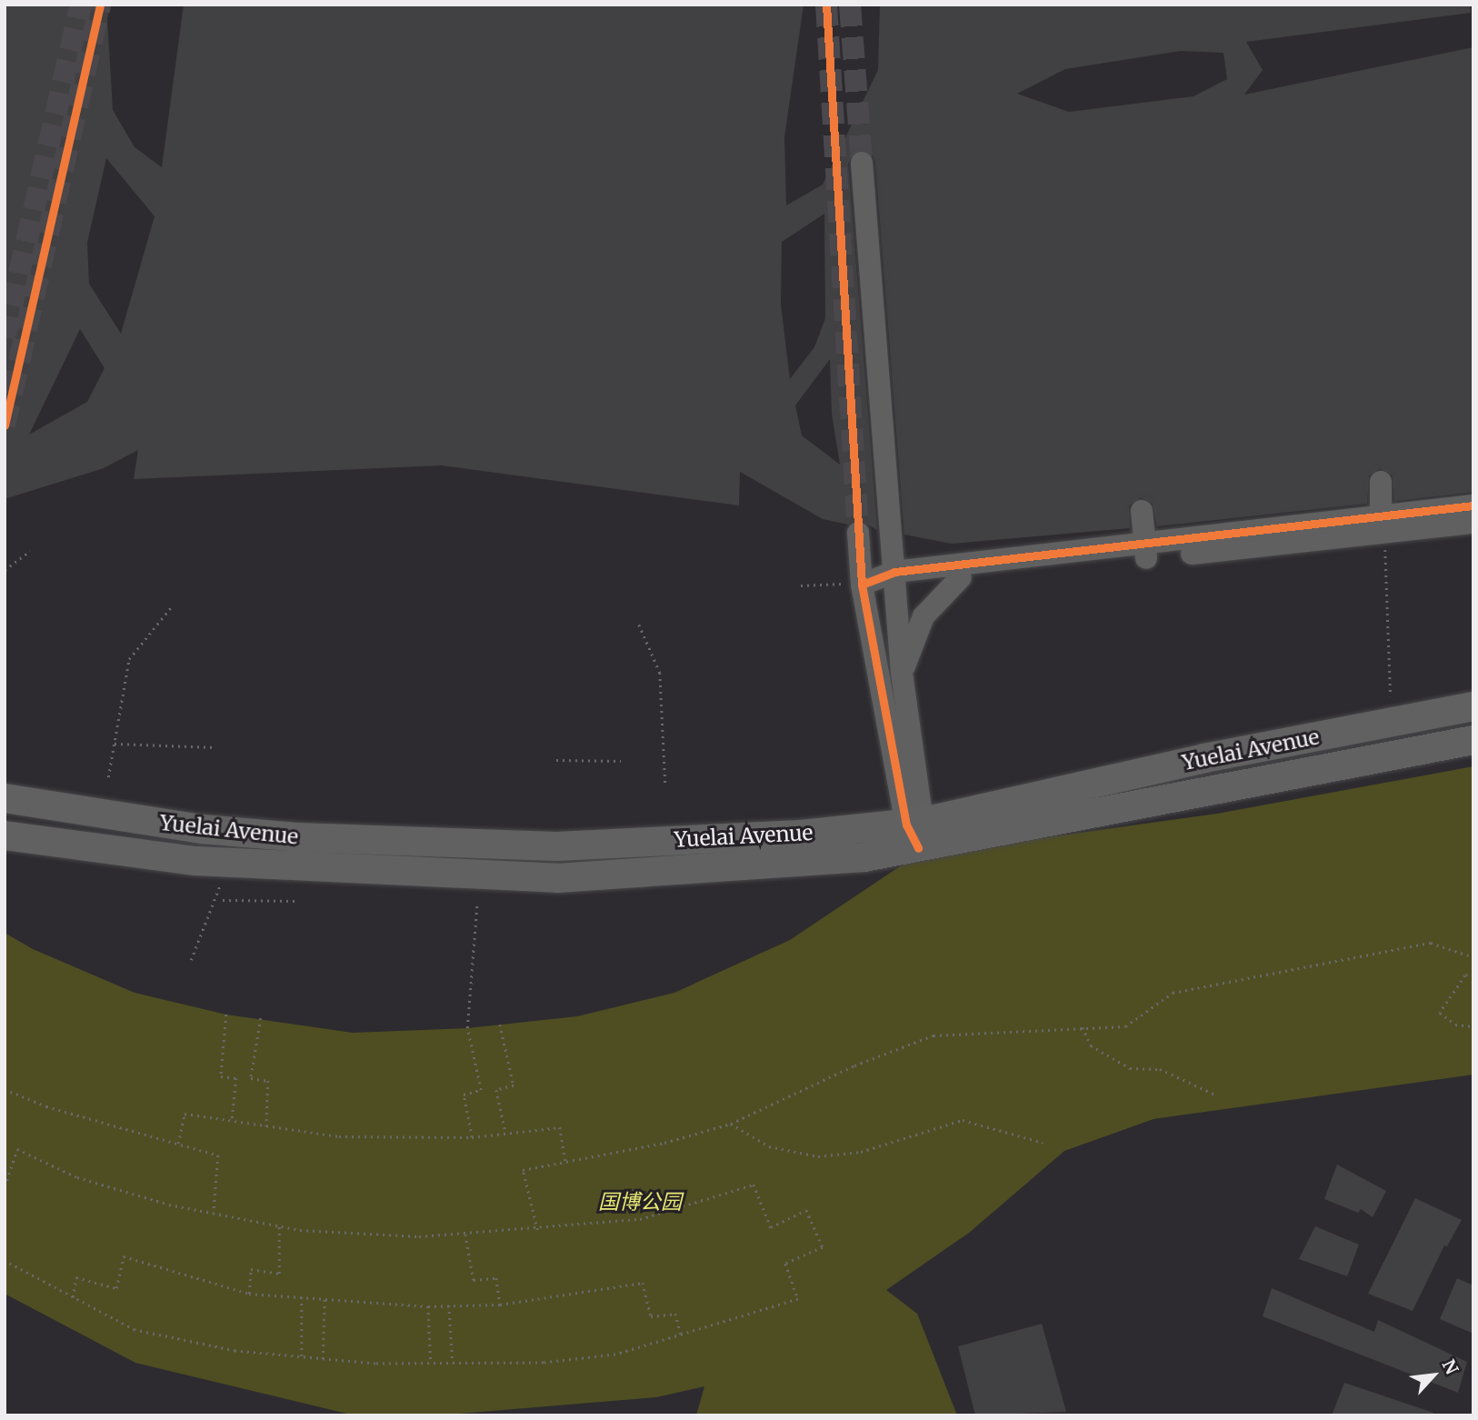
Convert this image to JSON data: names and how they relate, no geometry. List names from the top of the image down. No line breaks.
{"streets":{"main road":["Yuelai Avenue"]},"parks":["国博公园"],"north":"top right"}
